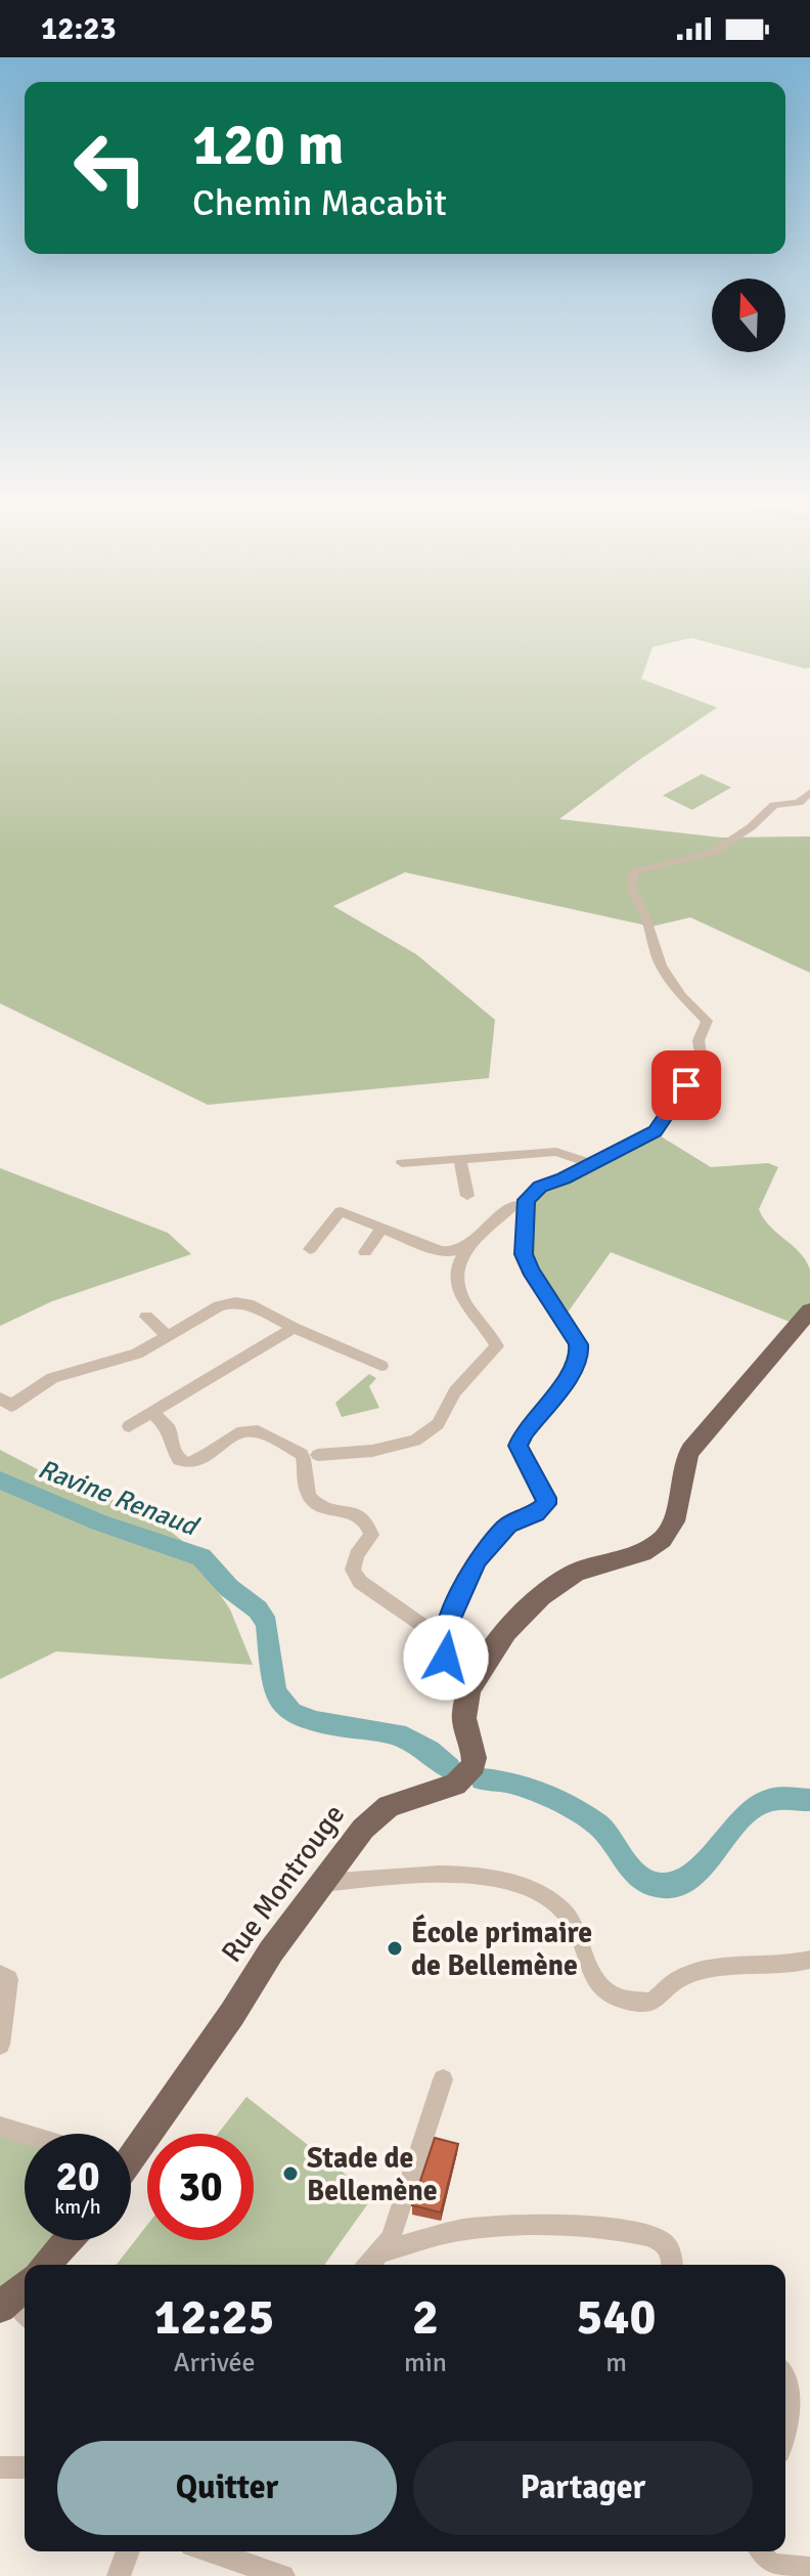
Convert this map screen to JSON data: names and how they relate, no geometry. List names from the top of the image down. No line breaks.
{"streets":{"main road":["Rue Montrouge"]},"water":["Ravine Renaud"],"places":["École primaire de Bellemène","Stade de Bellemène"],"north":"top","page":{"status":"12:23","turn":["120 m","Chemin Macabit"],"speed":"20 km/h","limit":"30","eta":["12:25","Arrivée","2","min","540","m"],"buttons":["Quitter","Partager"]}}
